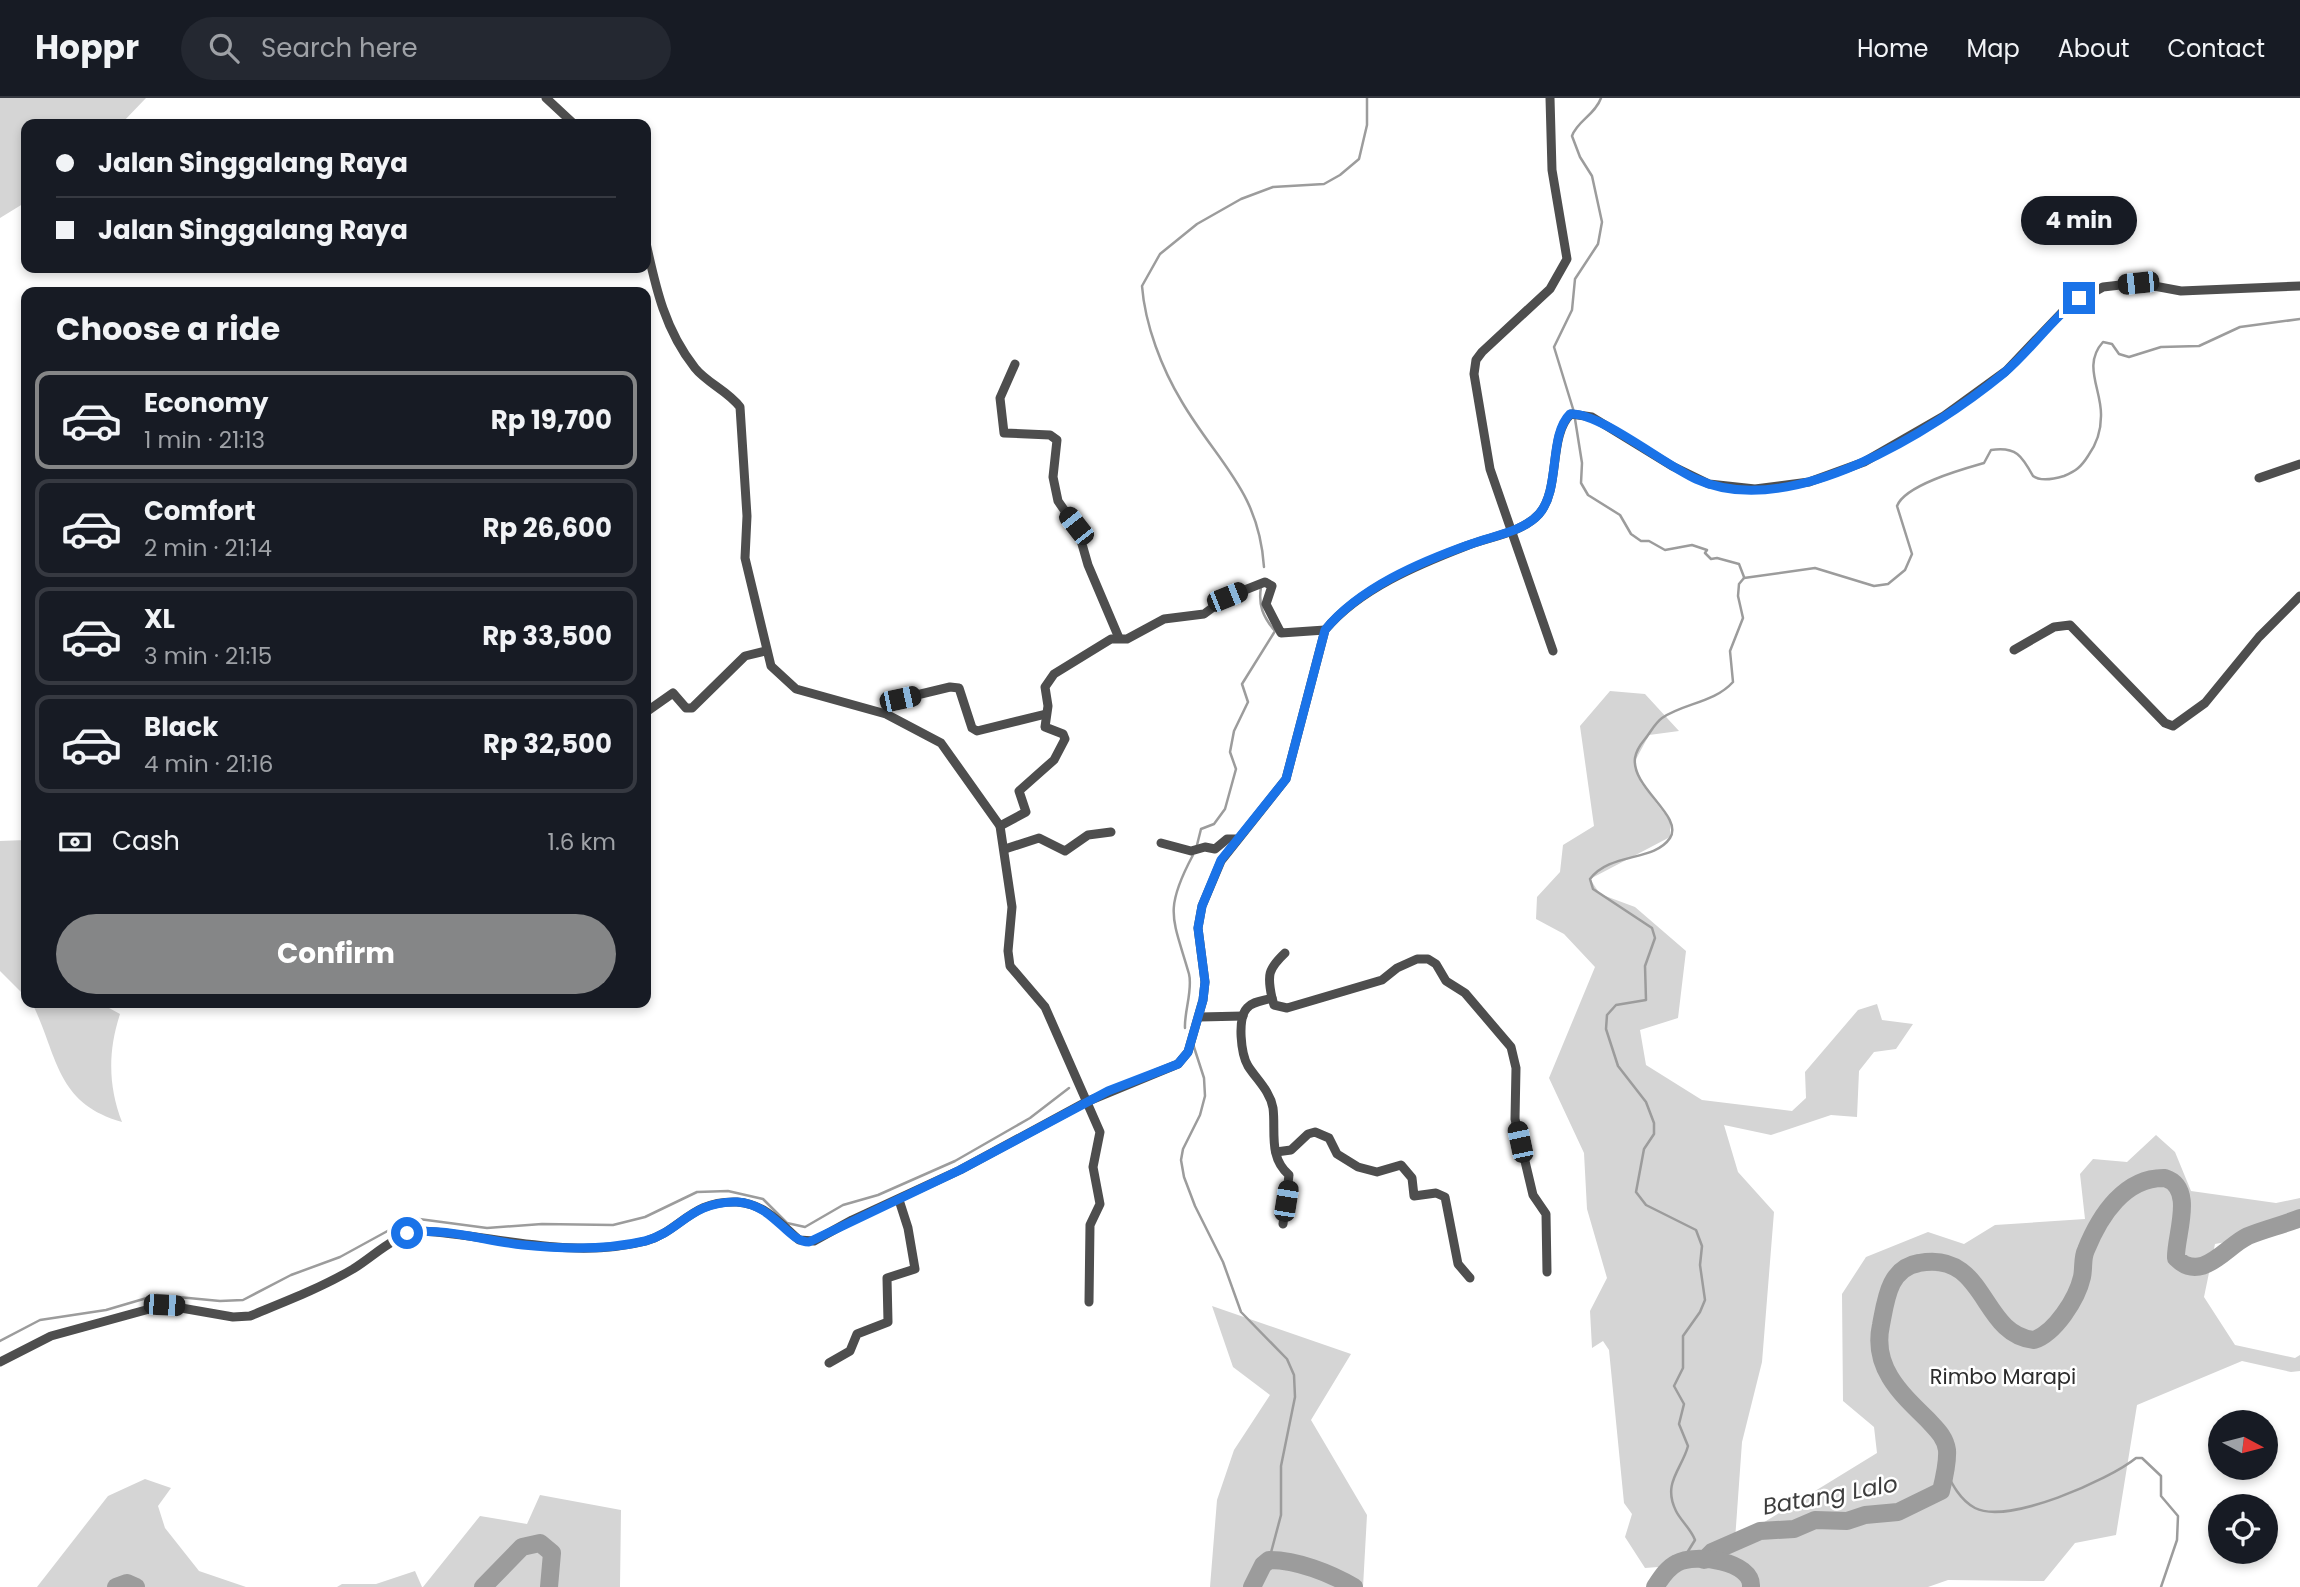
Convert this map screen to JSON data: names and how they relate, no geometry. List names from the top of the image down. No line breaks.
{"water":["Batang Lalo"],"parks":["Rimbo Marapi"],"north":"right","page":{"header":"Hoppr","search":"Search here","nav":["Home","Map","About","Contact"],"banner":["Jalan Singgalang Raya","Jalan Singgalang Raya"],"bubble":"4 min","heading":"Choose a ride","list":[{"name":"Economy","note":"1 min · 21:13","value":"Rp 19,700"},{"name":"Comfort","note":"2 min · 21:14","value":"Rp 26,600"},{"name":"XL","note":"3 min · 21:15","value":"Rp 33,500"},{"name":"Black","note":"4 min · 21:16","value":"Rp 32,500"}],"pay":["Cash","1.6 km"],"buttons":"Confirm"}}
